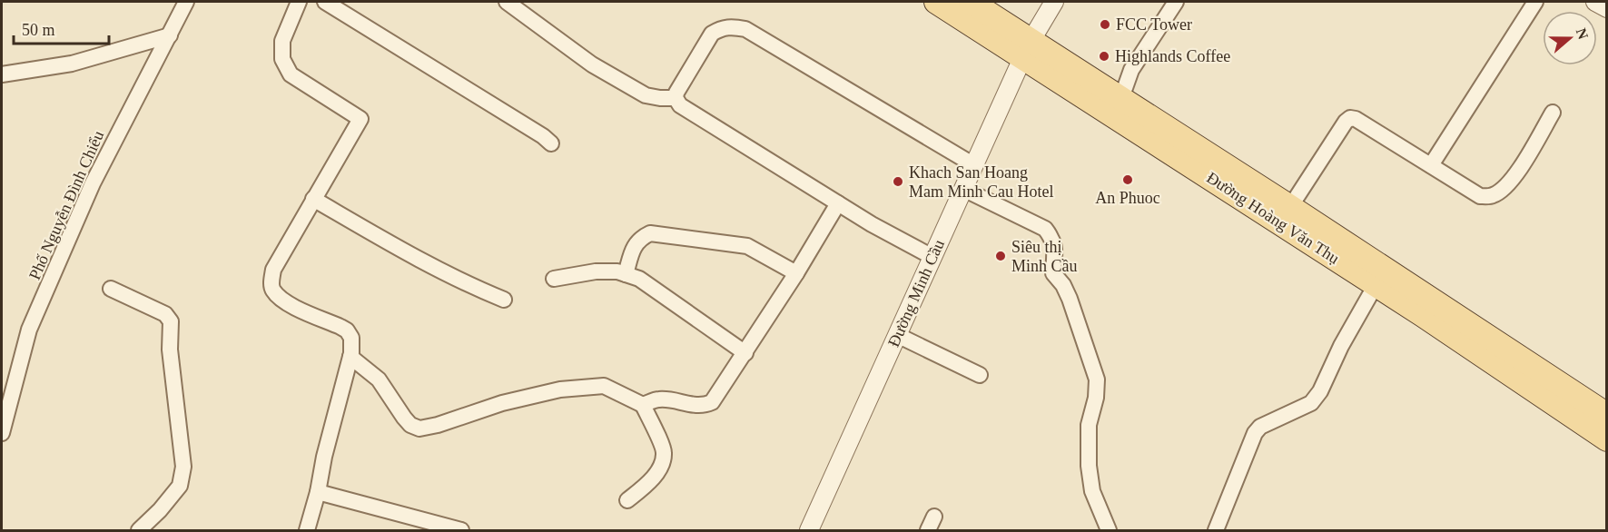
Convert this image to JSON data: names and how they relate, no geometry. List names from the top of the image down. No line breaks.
{"streets":{"main road":["Đường Hoàng Văn Thụ"],"street":["Phố Nguyễn Đình Chiểu","Đường Minh Cầu"]},"crossings":[["Đường Hoàng Văn Thụ","Đường Minh Cầu"]],"places":["FCC Tower","Highlands Coffee","An Phuoc","Khach San Hoang Mam Minh Cau Hotel","Siêu thị Minh Cầu"],"scale_bar":"50 m","north":"right"}
